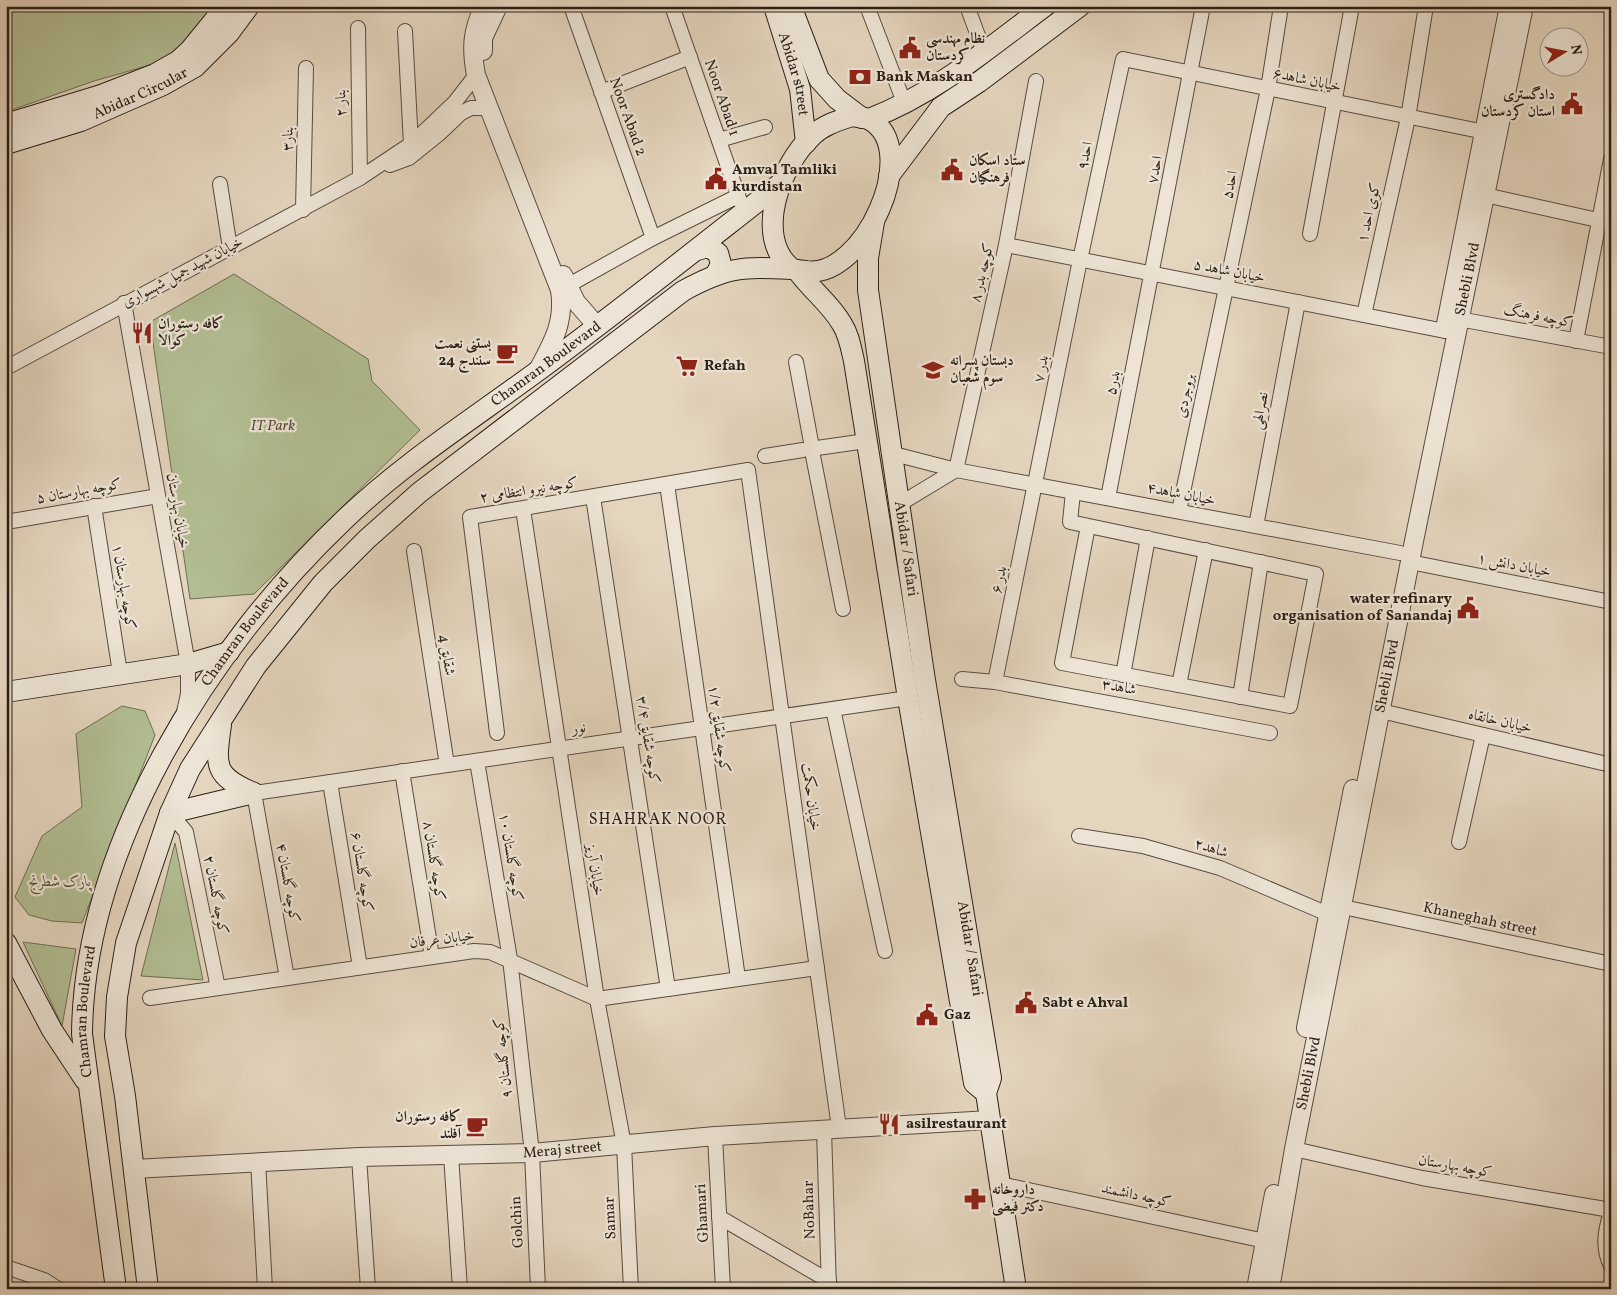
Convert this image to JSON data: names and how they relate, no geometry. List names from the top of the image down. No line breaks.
{"streets":{"main road":["Abidar street","Abidar Circular","Chamran Boulevard","Abidar / Safari"],"street":["خیابان شاهد۶","Noor Abad 1","بنار ۲","Noor Abad 2","بنار۳","احد۹","احد۷","احد۵","کوی احد ۱","خیابان شاهد ۵","خیابان شهید جمیل شهسواری","کوچه بدر ۸","Shebli Blvd","کوچه فرهنگ","بدر ۷","بدر۵","بروجردی","نصرالهی","کوچه نیرو انتظامی ۲","کوچه بهارستان ۵","خیابان شاهد۴","خیابان بهارستان","خیابان دانش ۱","بدر ۶","کوچه بهارستان ۱","شقایق 4","شاهد۳","خیابان خانقاه","نور","کوچه شقایق ۱/۲","کوچه شقایق ۳/۴","خیابان حکمت","شاهد۲","کوچه گلستان ۱۰","کوچه گلستان ۸","خیابان آریز","کوچه گلستان ۶","کوچه گلستان ۴","کوچه گلستان ۲","Khaneghah street","خیابان عرفان","کوچه گلستان ۹","Meraj street","کوچه بهارستان","کوچه دانشمند","NoBahar","Ghamari","Samar","Golchin"]},"crossings":[["Abidar street","Chamran Boulevard"],["Abidar street","Abidar / Safari"],["خیابان شاهد۶","احد۹"],["خیابان شاهد۶","احد۷"],["خیابان شاهد۶","احد۵"],["خیابان شاهد۶","کوی احد ۱"],["خیابان شاهد۶","Shebli Blvd"],["Noor Abad 1","Noor Abad 2"],["بنار ۲","خیابان شهید جمیل شهسواری"],["بنار۳","خیابان شهید جمیل شهسواری"],["احد۹","خیابان شاهد ۵"],["احد۹","بدر ۷"],["احد۷","خیابان شاهد ۵"],["احد۷","بدر۵"],["احد۵","خیابان شاهد ۵"],["احد۵","بروجردی"],["کوی احد ۱","خیابان شاهد ۵"],["خیابان شاهد ۵","کوچه بدر ۸"],["خیابان شاهد ۵","Shebli Blvd"],["خیابان شاهد ۵","بدر ۷"],["خیابان شاهد ۵","بدر۵"],["خیابان شاهد ۵","بروجردی"],["خیابان شاهد ۵","نصرالهی"],["خیابان شهید جمیل شهسواری","خیابان بهارستان"],["کوچه بدر ۸","خیابان شاهد۴"],["Shebli Blvd","کوچه فرهنگ"],["Shebli Blvd","خیابان شاهد۴"],["Shebli Blvd","خیابان دانش ۱"],["Shebli Blvd","خیابان خانقاه"],["Shebli Blvd","شاهد۲"],["Shebli Blvd","Khaneghah street"],["Shebli Blvd","کوچه بهارستان"],["Shebli Blvd","کوچه دانشمند"],["Chamran Boulevard","خیابان بهارستان"],["Chamran Boulevard","Abidar / Safari"],["Chamran Boulevard","کوچه گلستان ۲"],["Chamran Boulevard","Meraj street"],["بدر ۷","خیابان شاهد۴"],["بدر ۷","بدر ۶"],["بدر۵","خیابان شاهد۴"],["بروجردی","خیابان شاهد۴"],["نصرالهی","خیابان شاهد۴"],["کوچه نیرو انتظامی ۲","کوچه شقایق ۱/۲"],["کوچه نیرو انتظامی ۲","کوچه شقایق ۳/۴"],["کوچه نیرو انتظامی ۲","خیابان حکمت"],["کوچه نیرو انتظامی ۲","خیابان آریز"],["کوچه بهارستان ۵","خیابان بهارستان"],["کوچه بهارستان ۵","کوچه بهارستان ۱"],["خیابان شاهد۴","Abidar / Safari"],["خیابان شاهد۴","خیابان دانش ۱"],["خیابان شاهد۴","بدر ۶"],["Abidar / Safari","نور"],["بدر ۶","شاهد۳"],["شقایق 4","نور"],["نور","کوچه شقایق ۱/۲"],["نور","کوچه شقایق ۳/۴"],["نور","خیابان حکمت"],["نور","کوچه گلستان ۱۰"],["نور","کوچه گلستان ۸"],["نور","خیابان آریز"],["نور","کوچه گلستان ۶"],["نور","کوچه گلستان ۴"],["خیابان حکمت","Meraj street"],["خیابان حکمت","NoBahar"],["شاهد۲","Khaneghah street"],["کوچه گلستان ۱۰","خیابان عرفان"],["کوچه گلستان ۱۰","کوچه گلستان ۹"],["کوچه گلستان ۸","خیابان عرفان"],["خیابان آریز","خیابان عرفان"],["خیابان آریز","Meraj street"],["خیابان آریز","Samar"],["کوچه گلستان ۶","خیابان عرفان"],["کوچه گلستان ۴","خیابان عرفان"],["کوچه گلستان ۲","خیابان عرفان"],["خیابان عرفان","کوچه گلستان ۹"],["کوچه گلستان ۹","Meraj street"],["کوچه گلستان ۹","Golchin"],["Meraj street","NoBahar"],["Meraj street","Ghamari"],["Meraj street","Samar"],["Meraj street","Golchin"]],"districts":["SHAHRAK NOOR"],"parks":["IT Park","پارک شطرنج"],"places":{"public building":["نظام مهندسی کردستان","دادگستری استان کردستان","ستاد اسکان فرهنگیان","Amval Tamliki kurdistan","water refinary organisation of Sanandaj","Sabt e Ahval","Gaz"],"bank":["Bank Maskan"],"restaurant":["کافه رستوران کوالا","asilrestaurant"],"cafe":["بستنی نعمت سنندج 24","کافه رستوران آفلند"],"supermarket":["Refah"],"school or university":["دبستان پسرانه سوم شعبان"],"pharmacy":["داروخانه دکتر فیضی"]},"north":"right"}
